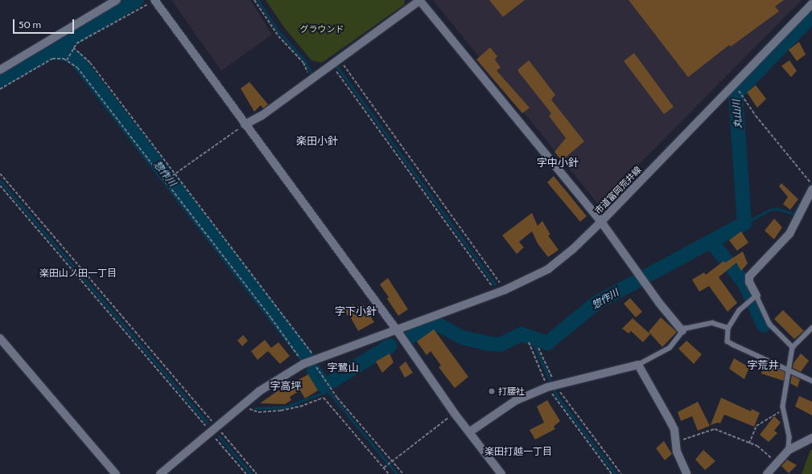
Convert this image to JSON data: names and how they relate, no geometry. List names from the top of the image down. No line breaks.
{"streets":{"street":["市道富岡荒井線"]},"districts":["楽田小針","字中小針","楽田山ノ田一丁目","字下小針","字荒井","字鷺山","字高坪","楽田打越一丁目"],"water":["丸山川","惣作川"],"parks":["グラウンド"],"places":["打腰社"],"scale_bar":"50 m"}
